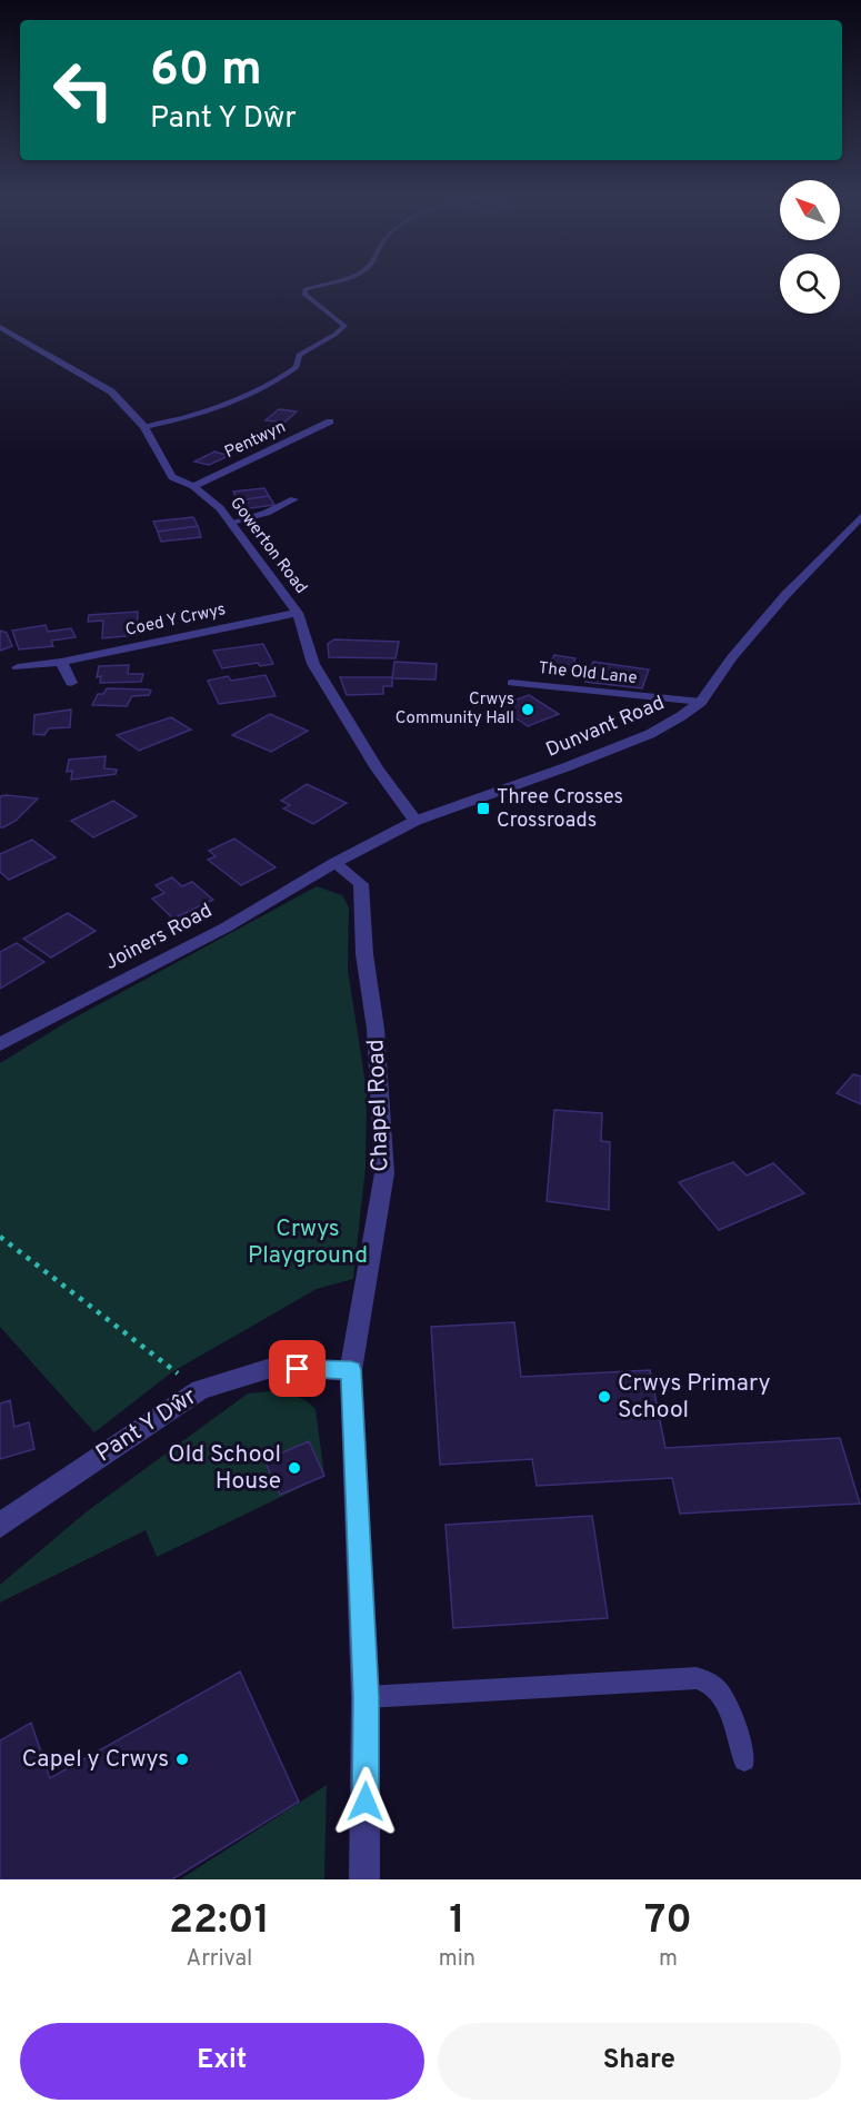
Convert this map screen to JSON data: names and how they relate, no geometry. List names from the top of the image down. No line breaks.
{"streets":{"street":["Pentwyn","Gowerton Road","Coed Y Crwys","Dunvant Road","Joiners Road","Chapel Road","Pant Y Dŵr"],"lane":["The Old Lane"]},"crossings":[["Pentwyn","Gowerton Road"],["Gowerton Road","Coed Y Crwys"],["Gowerton Road","Dunvant Road"],["The Old Lane","Dunvant Road"],["Dunvant Road","Joiners Road"],["Dunvant Road","Chapel Road"],["Joiners Road","Chapel Road"],["Chapel Road","Pant Y Dŵr"]],"parks":["Crwys Playground"],"places":{"other":["Crwys Community Hall","Crwys Primary School","Old School House","Capel y Crwys"],"transit":["Three Crosses Crossroads"]},"north":"top left","page":{"turn":["60 m","Pant Y Dŵr"],"eta":["22:01","Arrival","1","min","70","m"],"buttons":["Exit","Share"]}}
